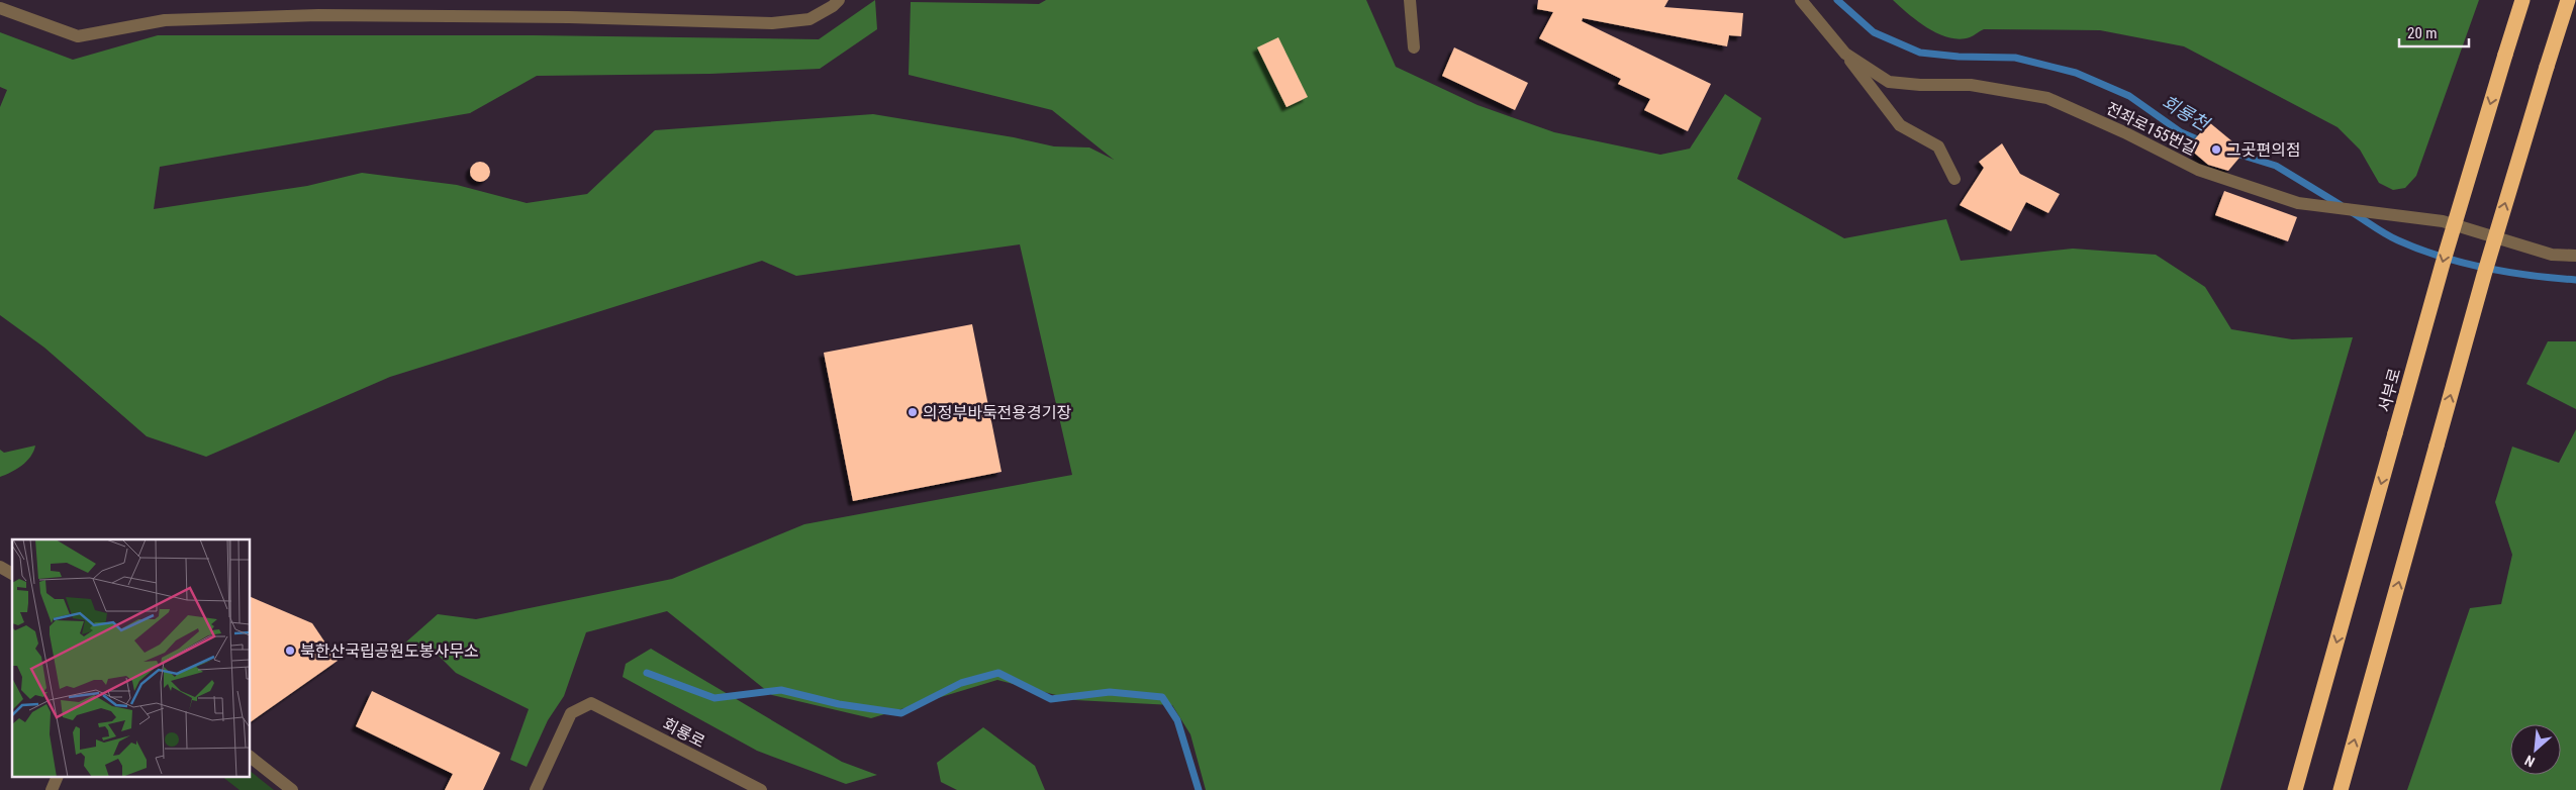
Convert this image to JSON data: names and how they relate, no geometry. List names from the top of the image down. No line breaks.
{"streets":{"highway":["서부로"],"street":["전좌로155번길","회룡로"]},"water":["회룡천"],"places":["그곳편의점","의정부바둑전용경기장","북한산국립공원도봉사무소"],"scale_bar":"20 m","north":"bottom left"}
